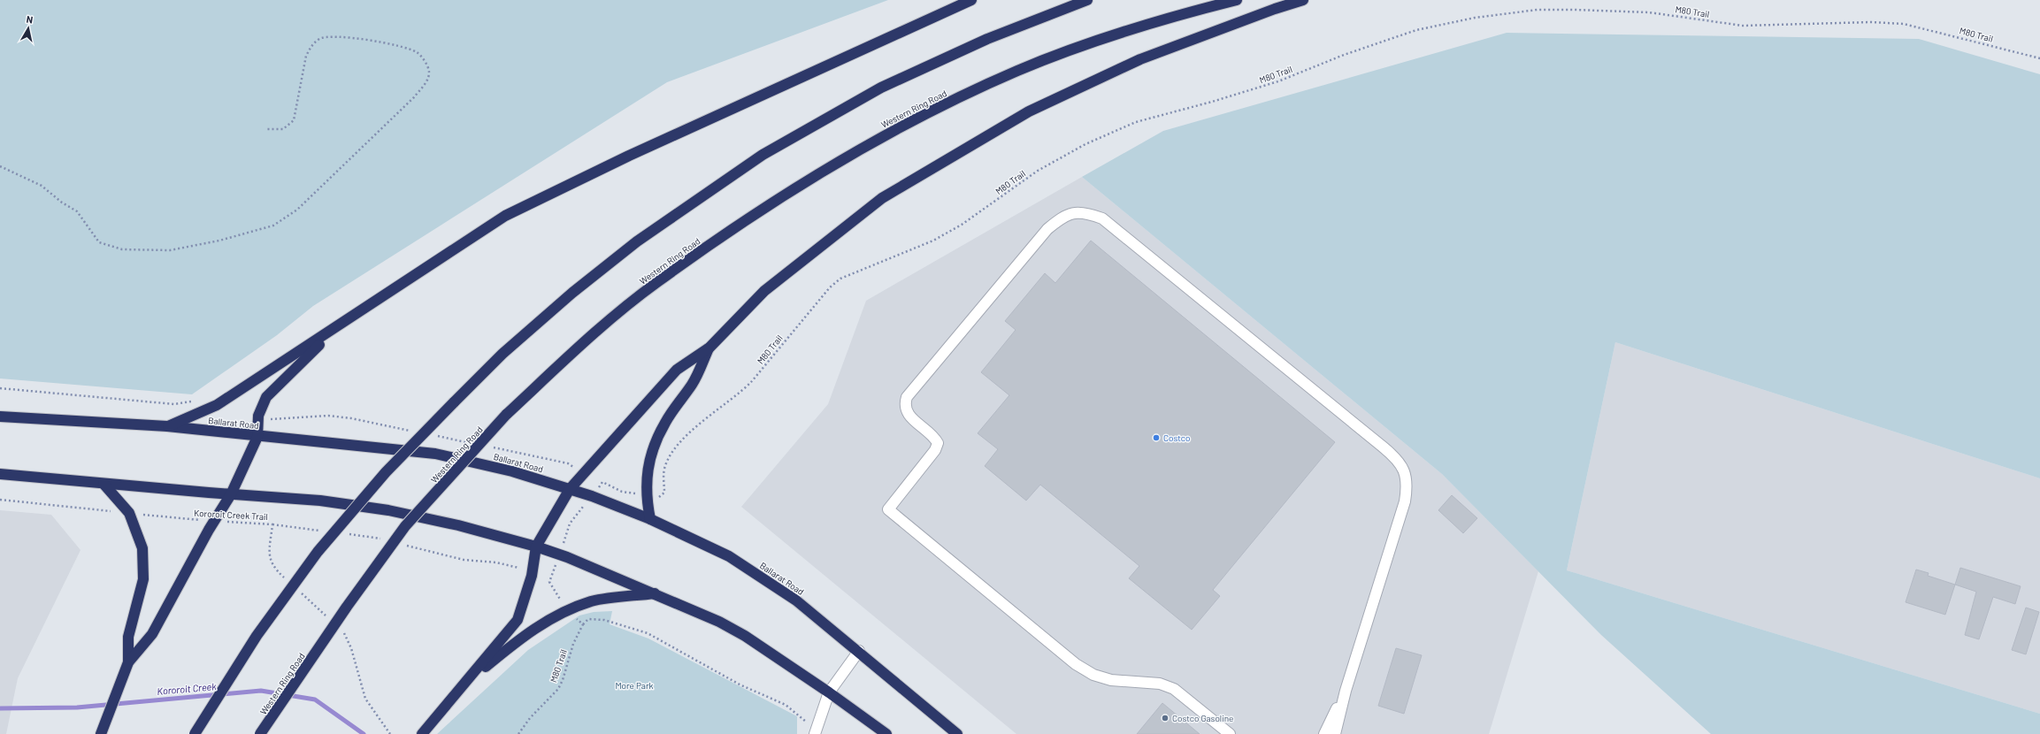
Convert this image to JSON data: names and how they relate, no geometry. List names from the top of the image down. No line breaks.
{"streets":{"highway":["Western Ring Road","Ballarat Road"],"path":["M80 Trail","Kororoit Creek Trail"]},"water":["Kororoit Creek"],"parks":["More Park"],"places":["Costco","Costco Gasoline"],"north":"top"}
